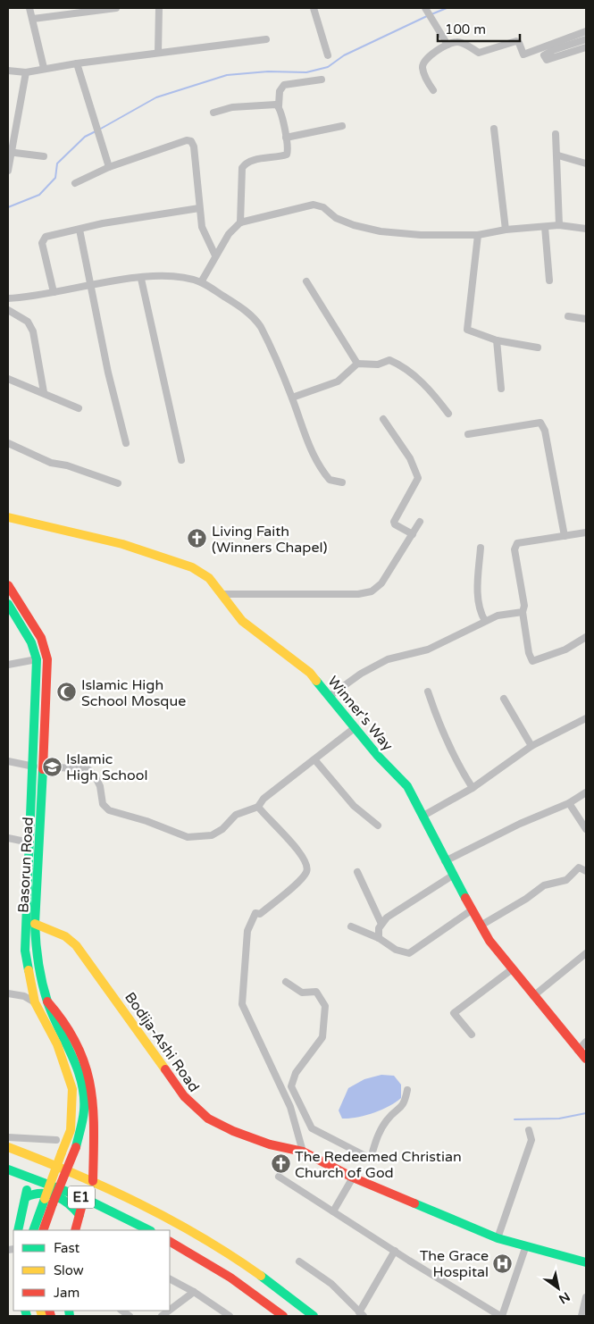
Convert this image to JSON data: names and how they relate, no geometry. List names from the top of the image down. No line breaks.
{"streets":{"main road":["Winner's Way","Basorun Road","Bodija-Ashi Road","E1"]},"crossings":[["Basorun Road","Bodija-Ashi Road"]],"places":{"church":["Living Faith (Winners Chapel)","The Redeemed Christian Church of God"],"mosque":["Islamic High School Mosque"],"school or university":["Islamic High School"],"hospital":["The Grace Hospital"]},"legend":["Fast","Slow","Jam"],"scale_bar":"100 m","north":"bottom right"}
